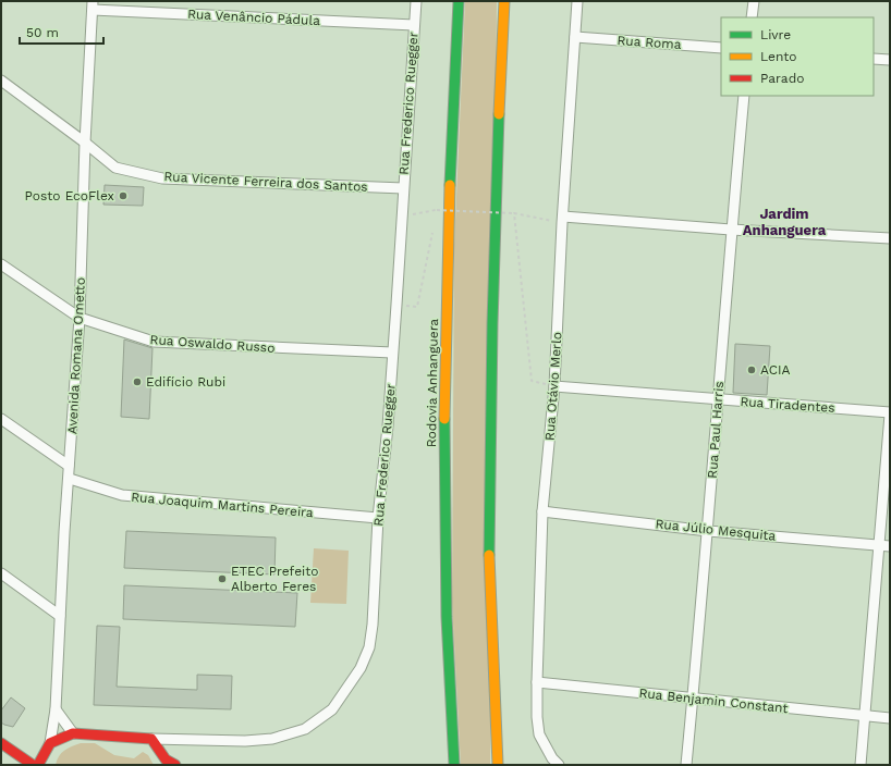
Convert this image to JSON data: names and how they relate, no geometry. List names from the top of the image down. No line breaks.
{"streets":{"main road":["Rodovia Anhanguera"],"street":["Rua Venâncio Pádula","Rua Roma","Rua Frederico Ruegger","Rua Vicente Ferreira dos Santos","Rua Oswaldo Russo","Avenida Romana Ometto","Rua Otávio Merlo","Rua Tiradentes","Rua Paul Harris","Rua Joaquim Martins Pereira","Rua Júlio Mesquita","Rua Benjamin Constant"]},"crossings":[["Rua Venâncio Pádula","Rua Frederico Ruegger"],["Rua Venâncio Pádula","Avenida Romana Ometto"],["Rua Roma","Rua Otávio Merlo"],["Rua Frederico Ruegger","Rua Vicente Ferreira dos Santos"],["Rua Frederico Ruegger","Rua Oswaldo Russo"],["Rua Frederico Ruegger","Rua Joaquim Martins Pereira"],["Rua Vicente Ferreira dos Santos","Avenida Romana Ometto"],["Rua Oswaldo Russo","Avenida Romana Ometto"],["Avenida Romana Ometto","Rua Joaquim Martins Pereira"],["Rua Otávio Merlo","Rua Tiradentes"],["Rua Otávio Merlo","Rua Júlio Mesquita"],["Rua Otávio Merlo","Rua Benjamin Constant"],["Rua Tiradentes","Rua Paul Harris"],["Rua Paul Harris","Rua Júlio Mesquita"],["Rua Paul Harris","Rua Benjamin Constant"]],"districts":["Jardim Anhanguera"],"places":["Posto EcoFlex","ACIA","Edifício Rubi","ETEC Prefeito Alberto Feres"],"legend":["Livre","Lento","Parado"],"scale_bar":"50 m"}
